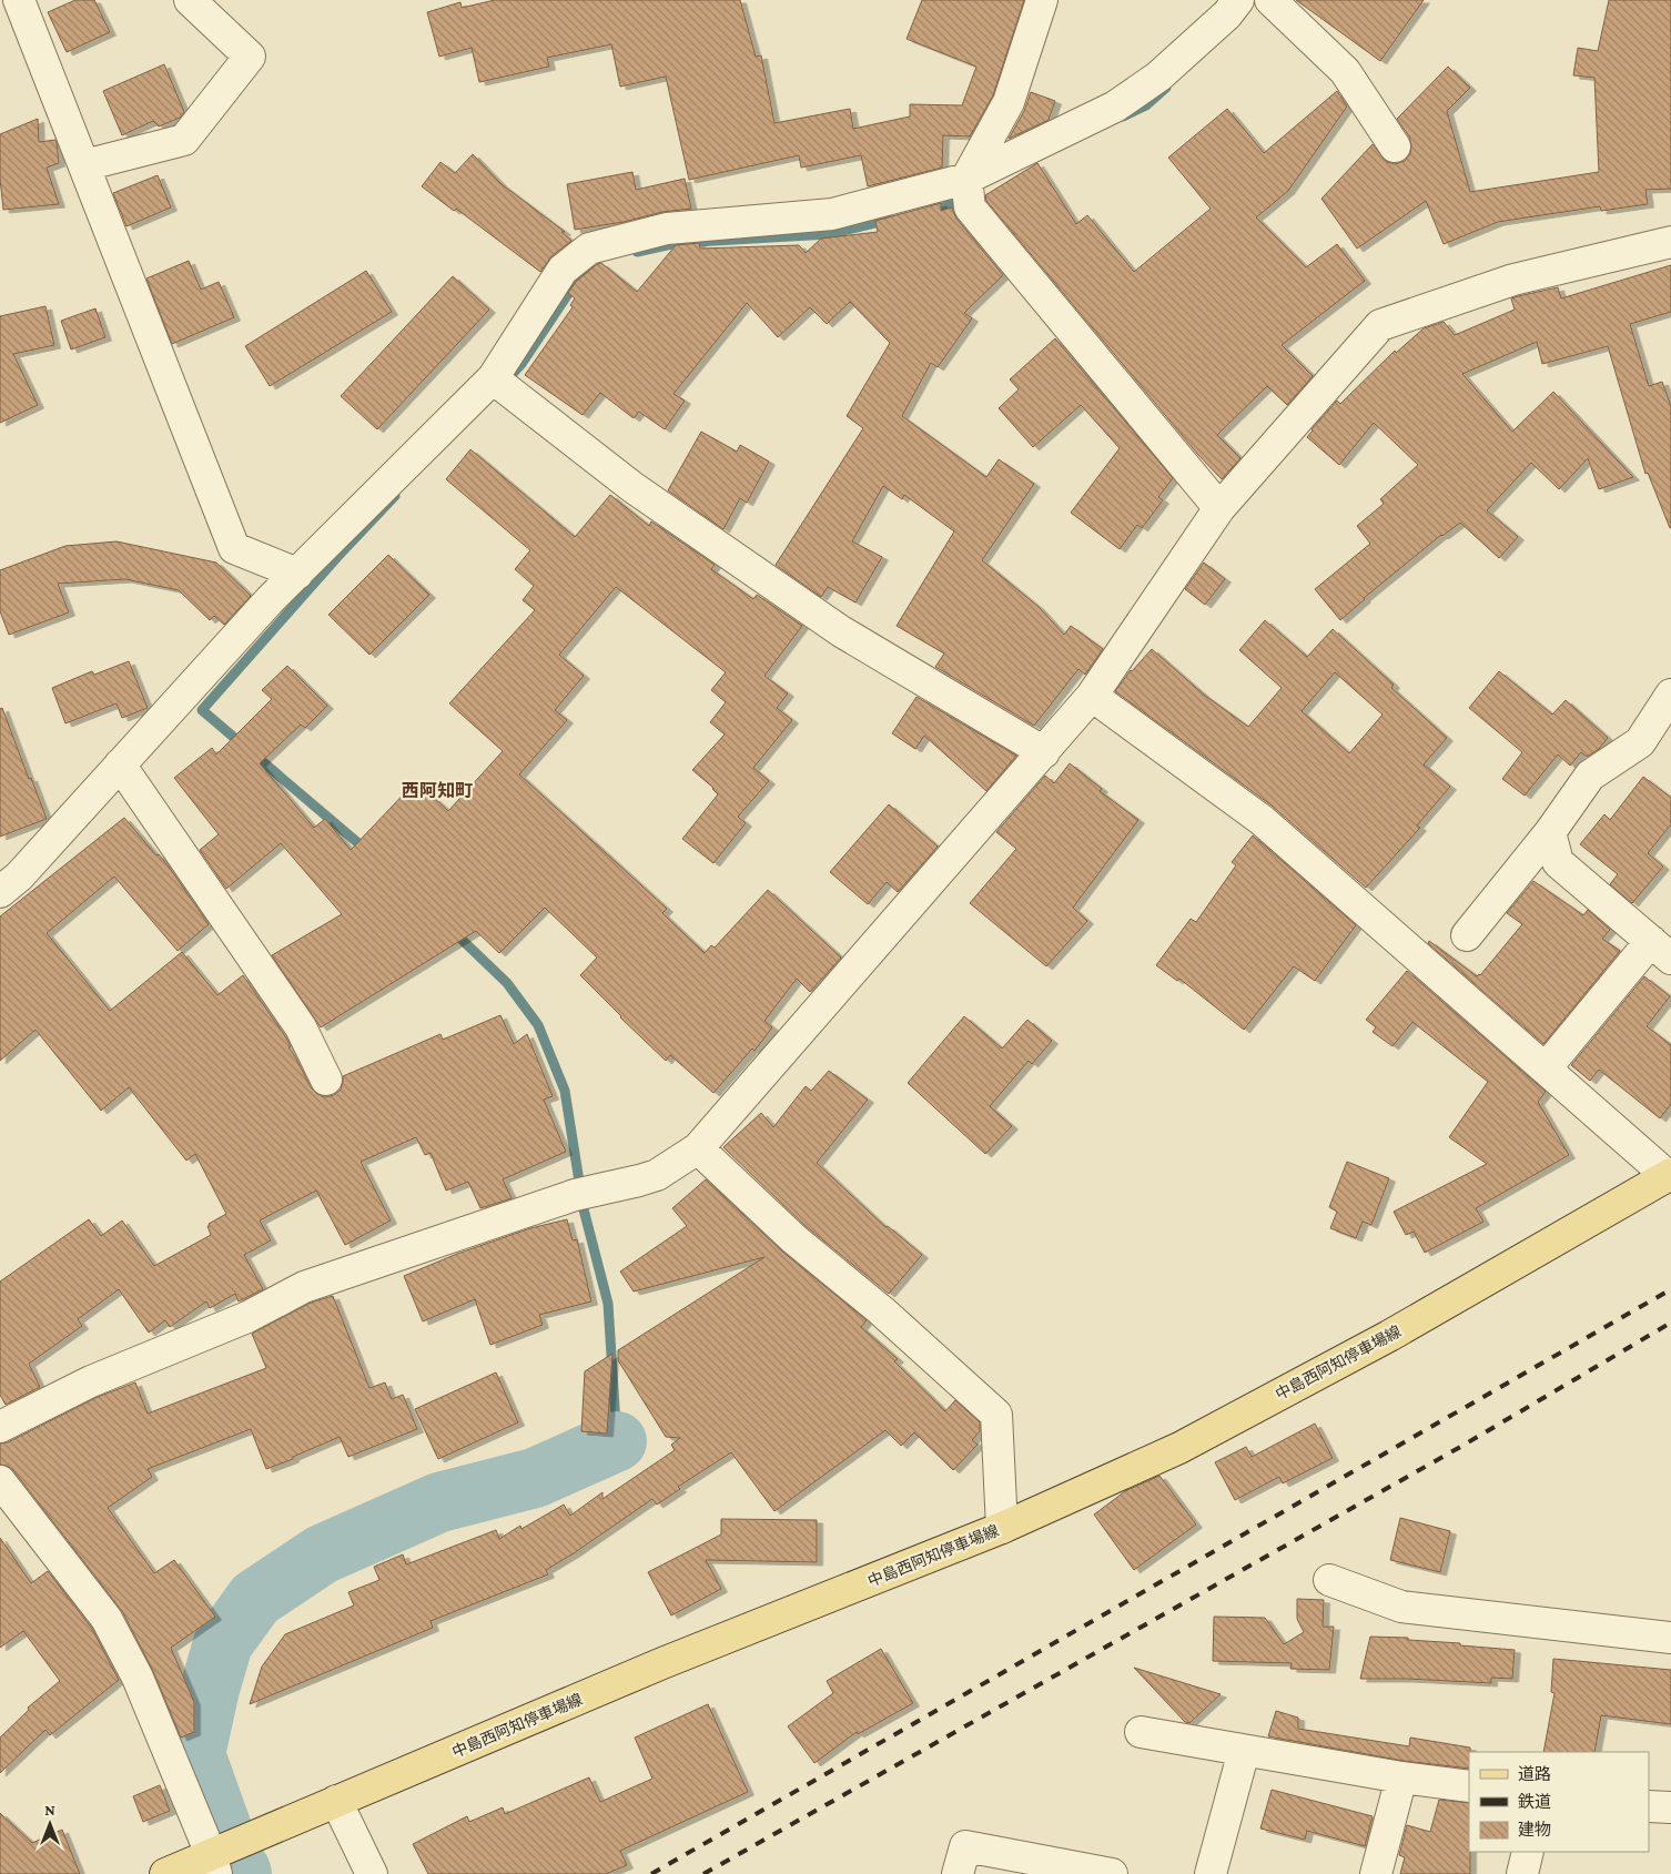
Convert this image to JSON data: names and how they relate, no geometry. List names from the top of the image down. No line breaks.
{"streets":{"main road":["中島西阿知停車場線"]},"districts":["西阿知町"],"legend":["道路","鉄道","建物"],"north":"top"}
